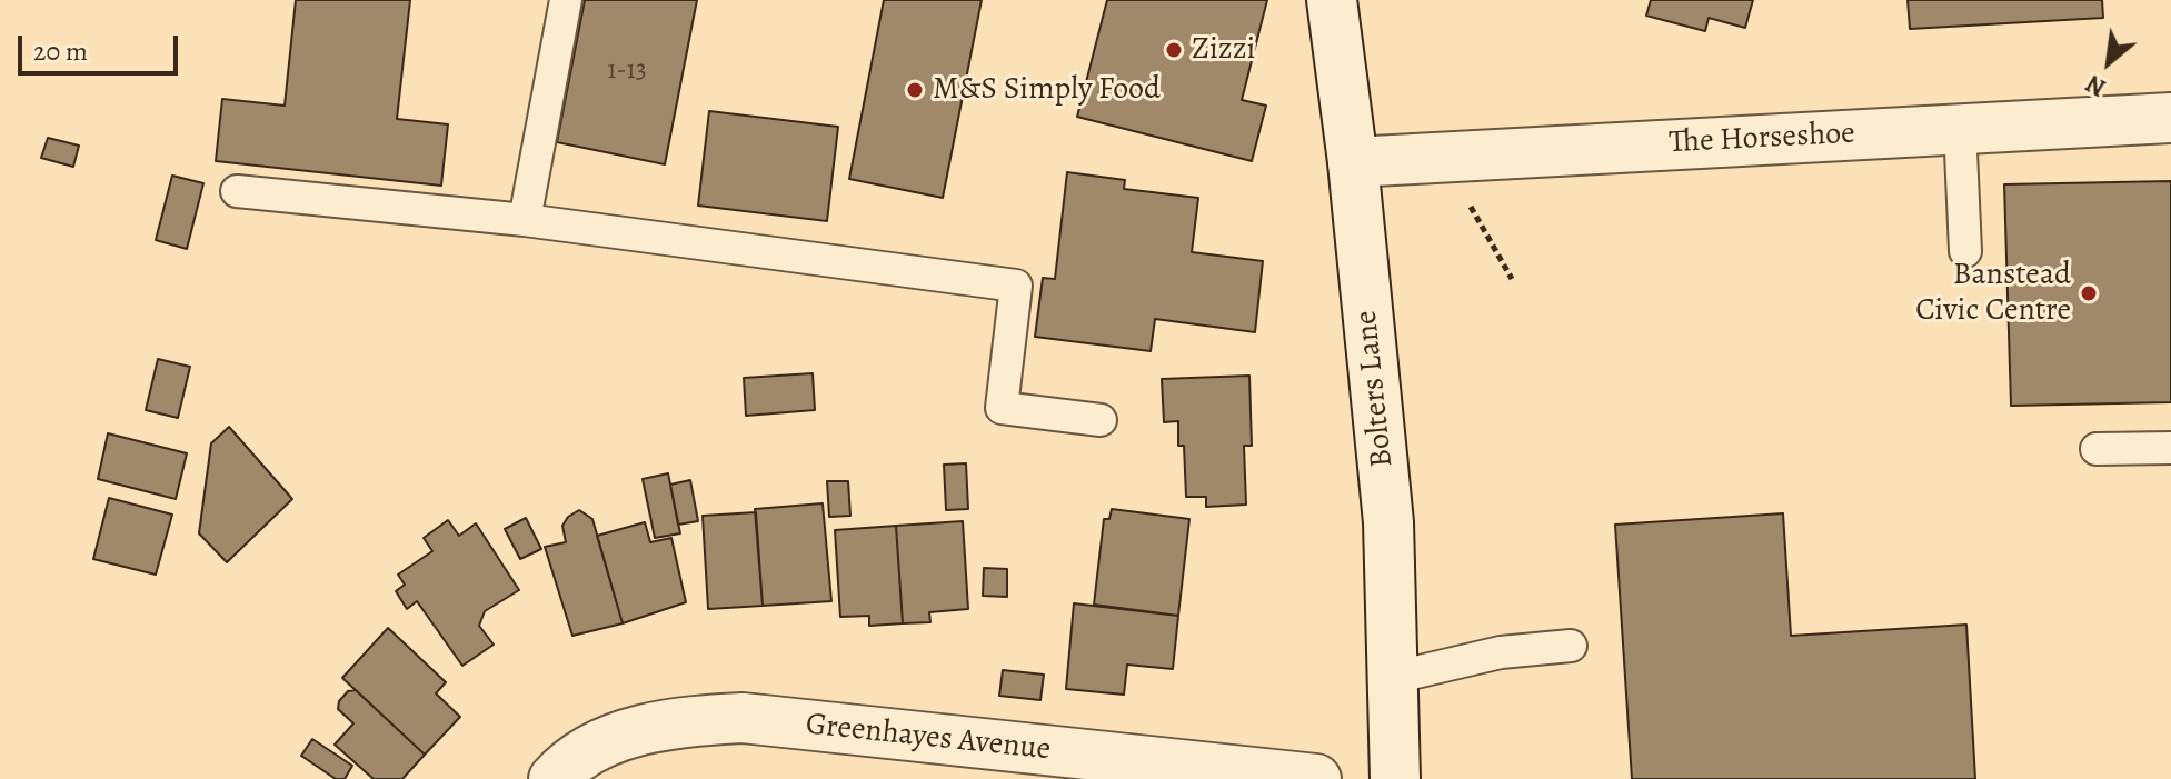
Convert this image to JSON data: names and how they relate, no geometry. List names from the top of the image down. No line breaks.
{"streets":{"street":["The Horseshoe","Bolters Lane","Greenhayes Avenue"]},"crossings":[["The Horseshoe","Bolters Lane"]],"places":["Zizzi","M&S Simply Food","Banstead Civic Centre"],"house_numbers":["1-13"],"scale_bar":"20 m","north":"bottom left"}
